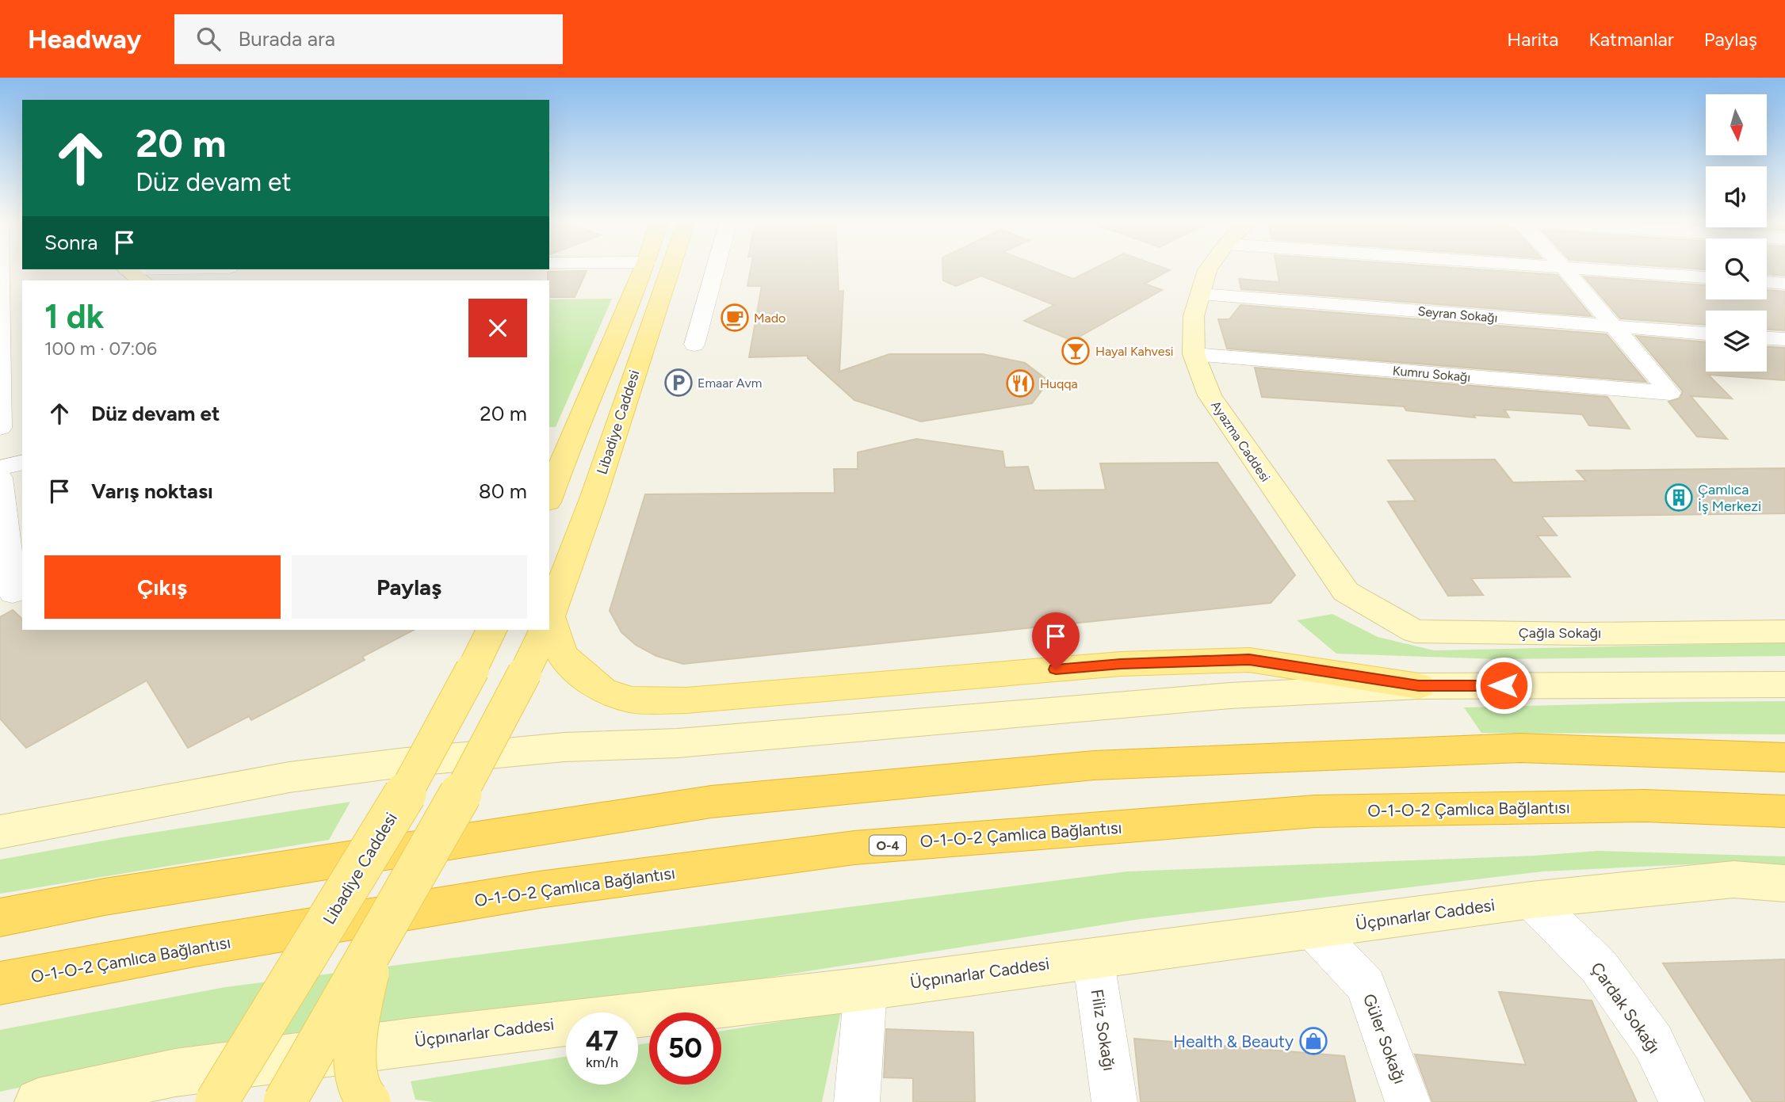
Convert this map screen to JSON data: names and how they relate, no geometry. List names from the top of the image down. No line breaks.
{"streets":{"highway":["O-1-O-2 Çamlıca Bağlantısı","O-4"],"main road":["Libadiye Caddesi","Ayazma Caddesi","Çağla Sokağı","Üçpınarlar Caddesi"],"street":["Seyran Sokağı","Kumru Sokağı","Çardak Sokağı","Filiz Sokağı","Güler Sokağı"]},"crossings":[["Seyran Sokağı","Kumru Sokağı"],["Seyran Sokağı","Ayazma Caddesi"],["Kumru Sokağı","Ayazma Caddesi"],["Ayazma Caddesi","Çağla Sokağı"],["Üçpınarlar Caddesi","Çardak Sokağı"],["Üçpınarlar Caddesi","Filiz Sokağı"],["Üçpınarlar Caddesi","Güler Sokağı"]],"places":{"cafe":["Mado"],"bar":["Hayal Kahvesi"],"parking":["Emaar Avm"],"restaurant":["Huqqa"],"building":["Çamlıca İş Merkezi"],"shop":["Health & Beauty"]},"north":"bottom","page":{"header":"Headway","search":"Burada ara","nav":["Harita","Katmanlar","Paylaş"],"turn":["20 m","Düz devam et"],"then":"Sonra","heading":["1 dk","100 m · 07:06"],"list":[{"name":"Düz devam et","value":"20 m"},{"name":"Varış noktası","value":"80 m"}],"buttons":["Çıkış","Paylaş"],"speed":"47 km/h","limit":"50"}}
